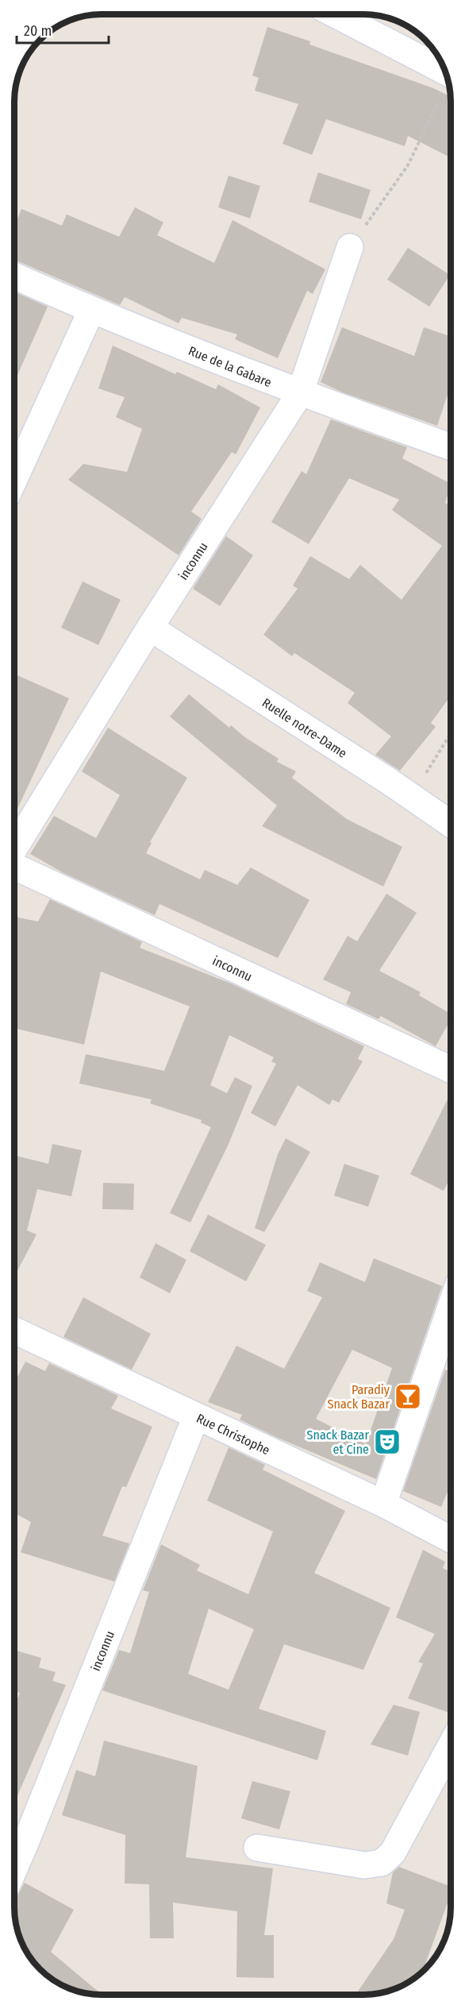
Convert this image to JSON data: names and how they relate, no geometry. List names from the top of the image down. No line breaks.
{"streets":{"street":["Rue de la Gabare","inconnu","Ruelle notre-Dame","Rue Christophe"]},"crossings":[["Rue de la Gabare","inconnu"],["inconnu","Ruelle notre-Dame"],["inconnu","Rue Christophe"]],"places":{"bar":["Paradiy Snack Bazar"],"theatre":["Snack Bazar et Cine"]},"scale_bar":"20 m"}
